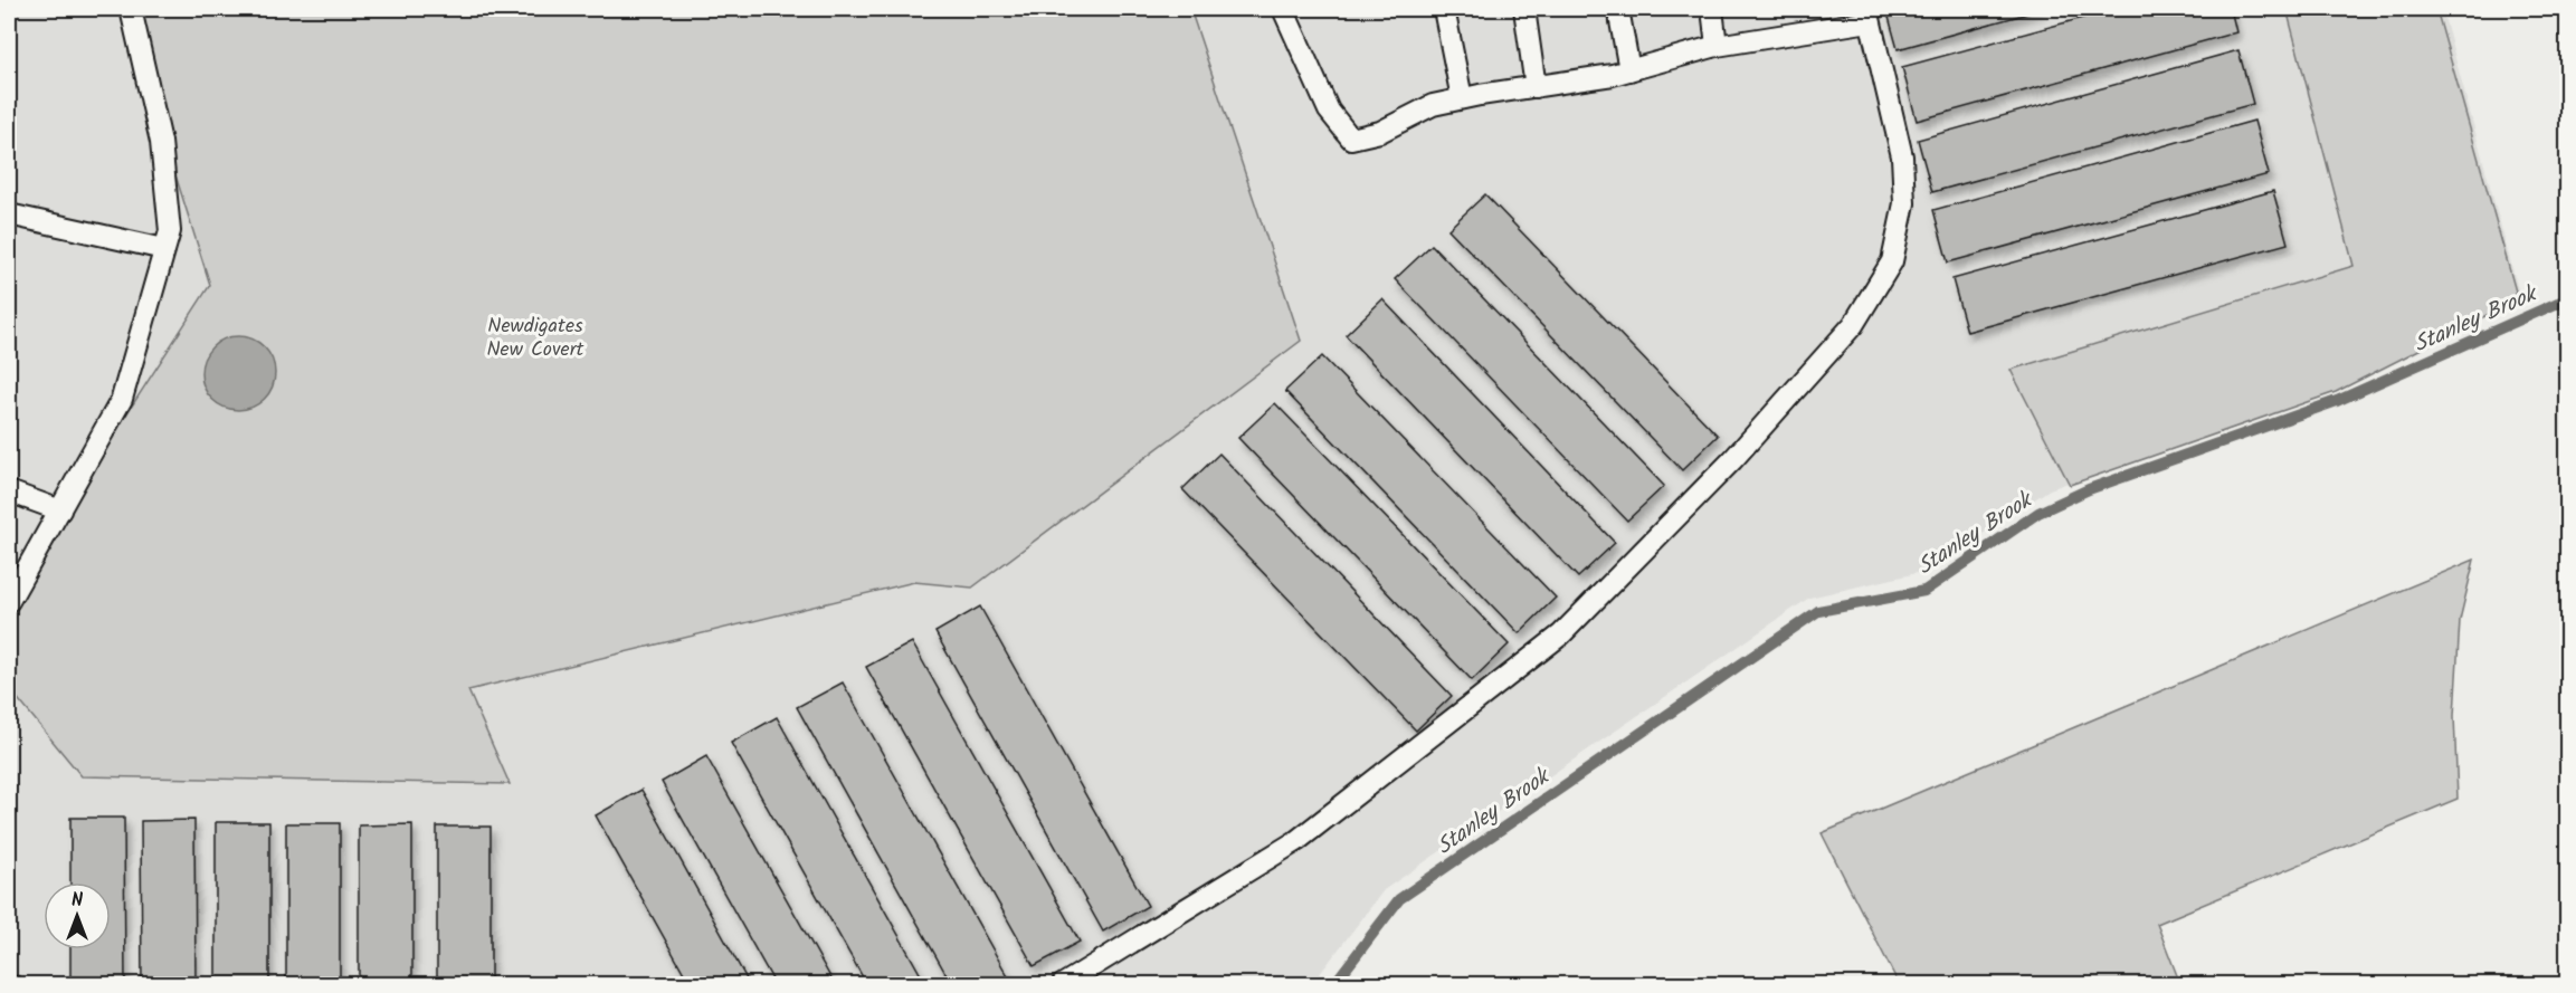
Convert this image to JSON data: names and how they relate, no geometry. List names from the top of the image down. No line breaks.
{"water":["Stanley Brook"],"parks":["Newdigates New Covert"],"north":"top"}
